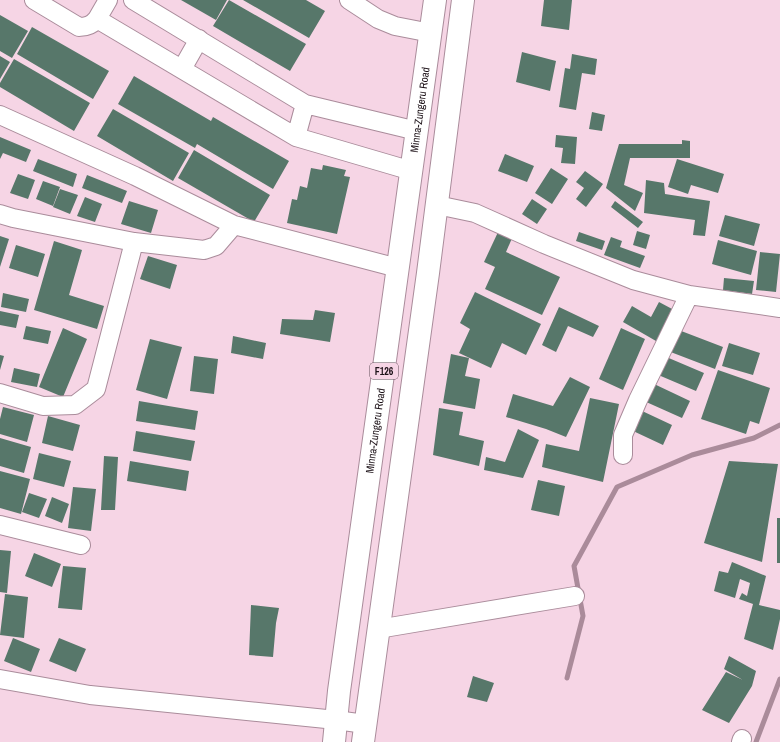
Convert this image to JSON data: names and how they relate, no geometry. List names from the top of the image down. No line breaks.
{"streets":{"main road":["Minna-Zungeru Road","F126"]}}
